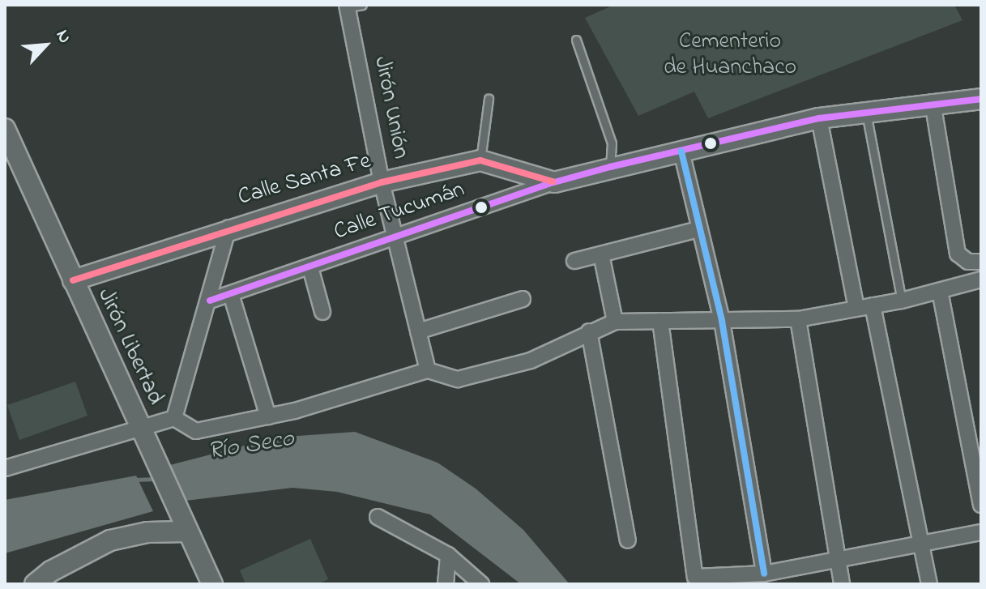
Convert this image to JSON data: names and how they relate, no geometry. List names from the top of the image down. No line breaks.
{"streets":{"street":["Jirón Unión","Calle Santa Fe","Calle Tucumán","Jirón Libertad"]},"crossings":[["Jirón Unión","Calle Santa Fe"],["Jirón Unión","Calle Tucumán"],["Calle Santa Fe","Calle Tucumán"],["Calle Santa Fe","Jirón Libertad"]],"water":["Río Seco"],"parks":["Cementerio de Huanchaco"],"north":"top right"}
